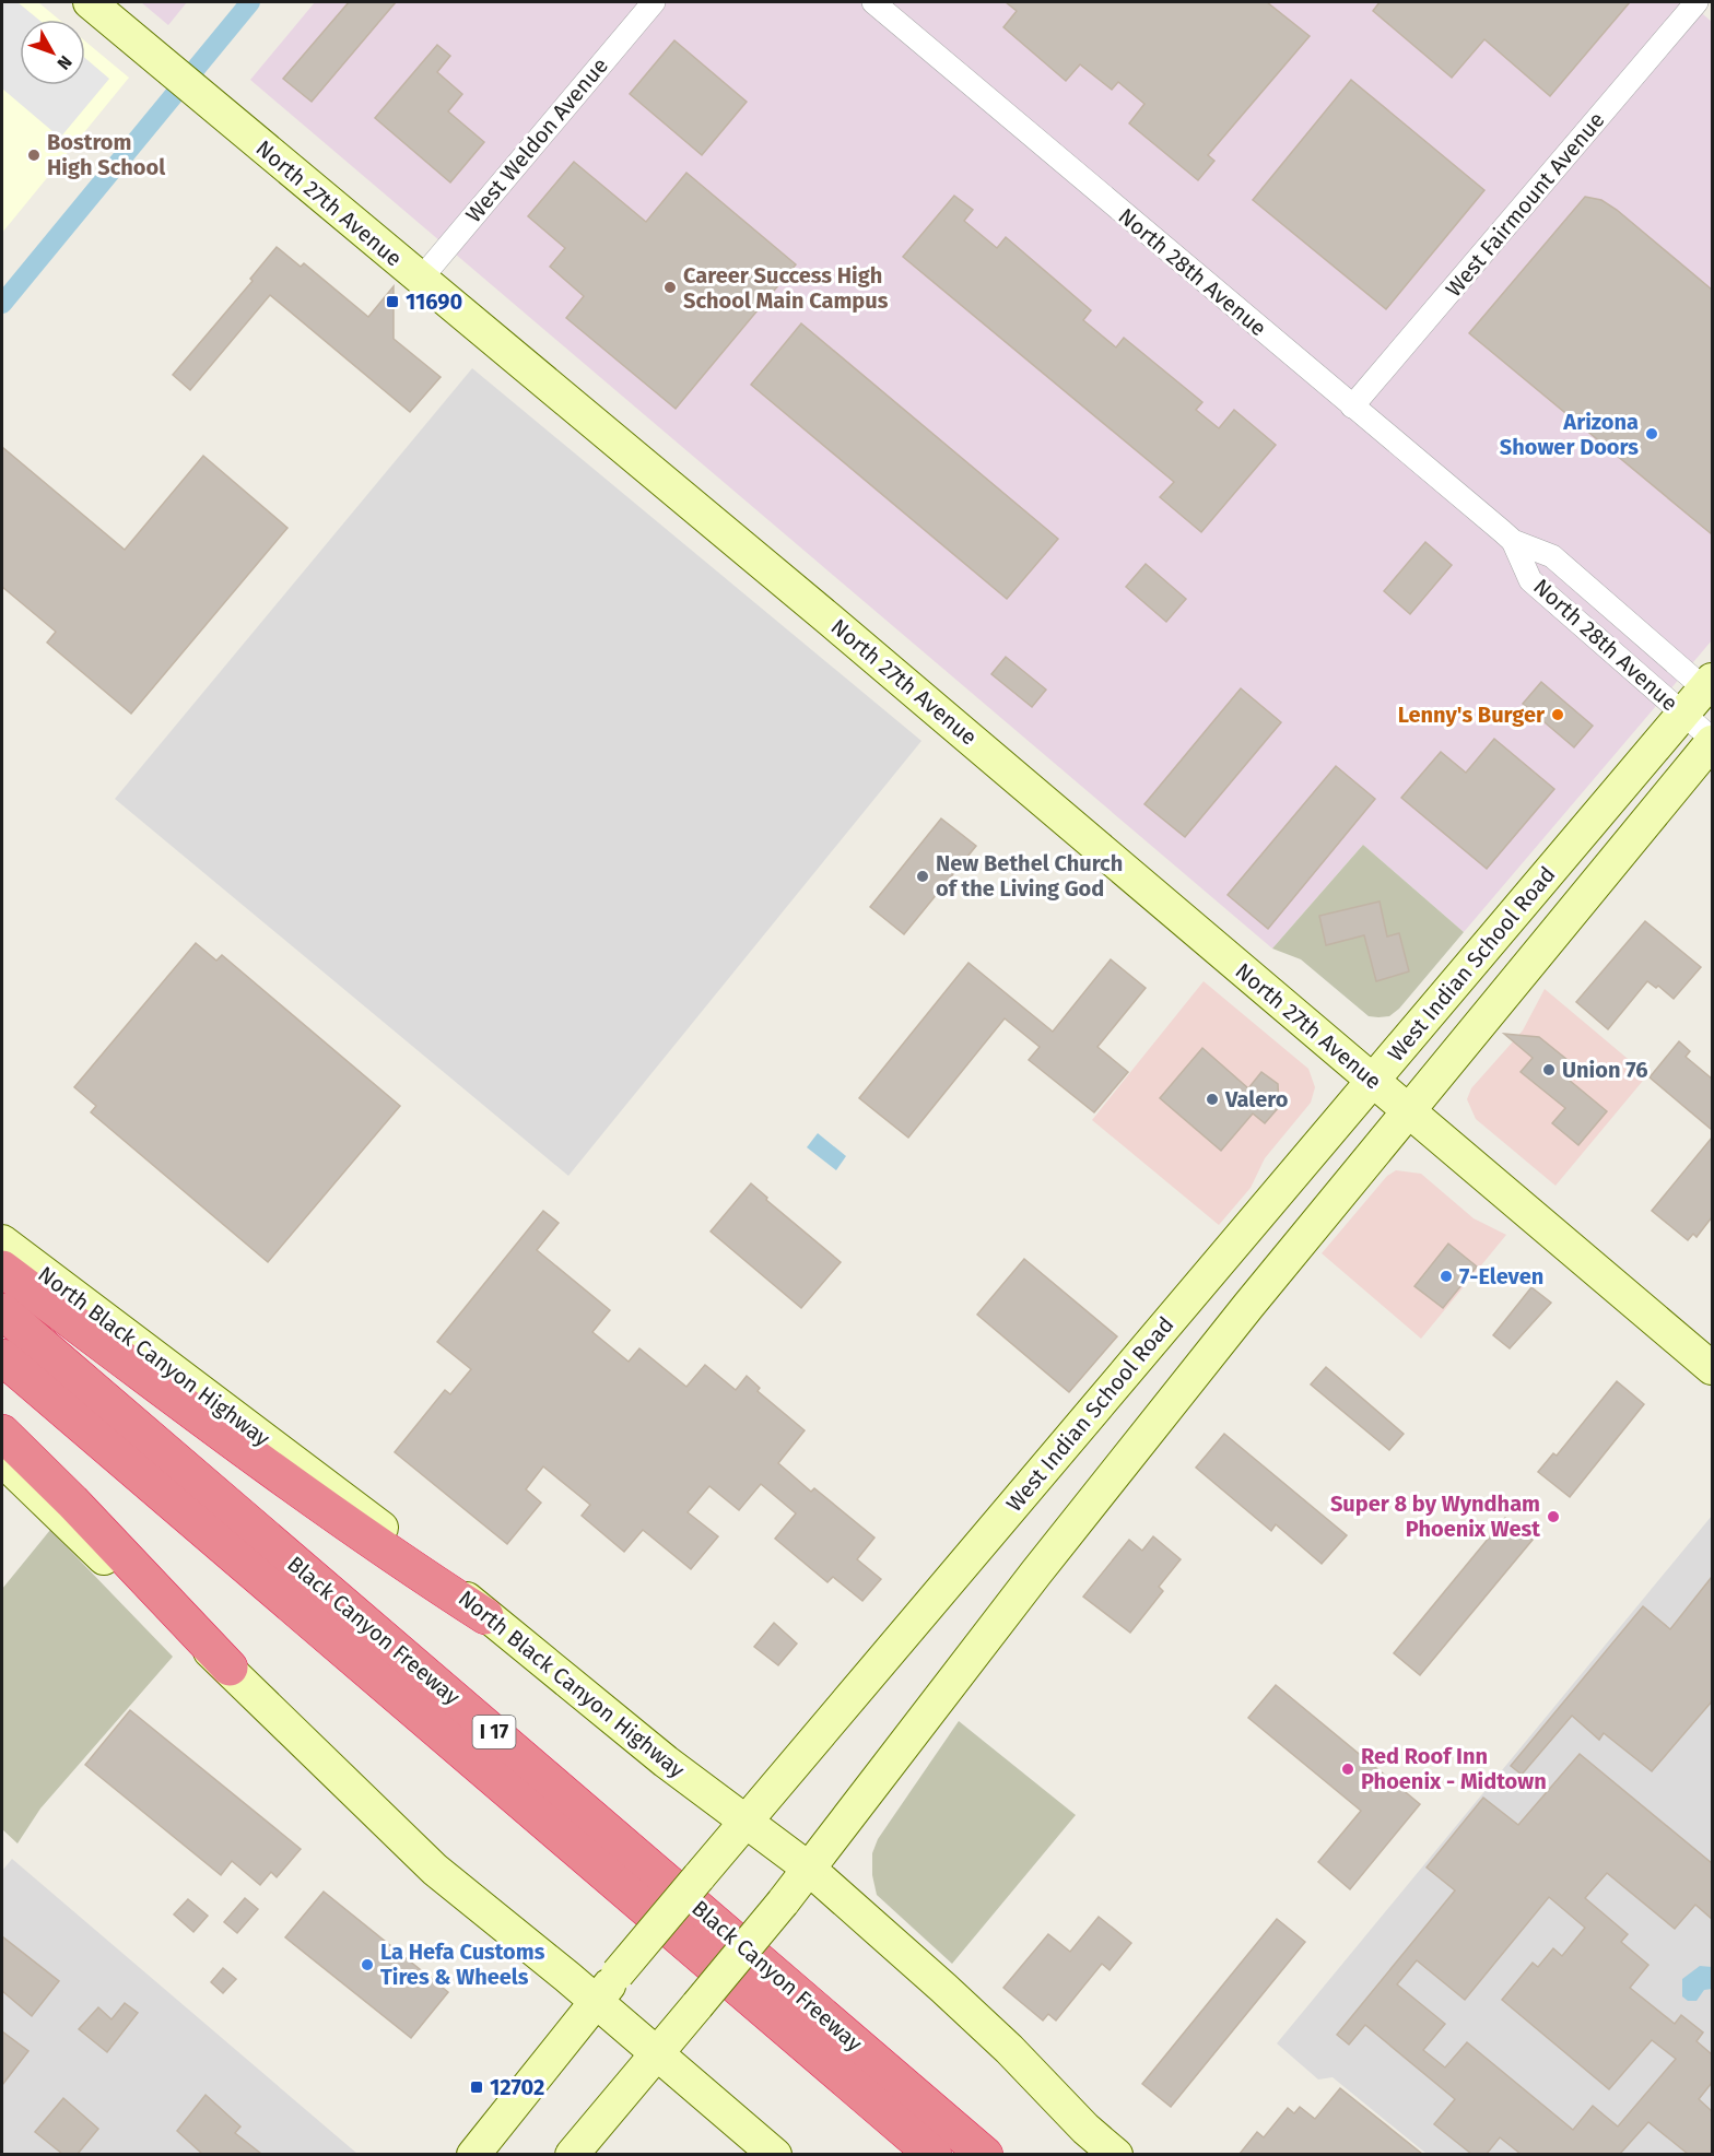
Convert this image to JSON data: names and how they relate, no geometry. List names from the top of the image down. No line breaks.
{"streets":{"highway":["Black Canyon Freeway","I 17"],"main road":["North 27th Avenue","West Indian School Road","North Black Canyon Highway"],"street":["West Weldon Avenue","West Fairmount Avenue","North 28th Avenue"]},"crossings":[["West Weldon Avenue","North 27th Avenue"],["North 27th Avenue","West Indian School Road"],["West Fairmount Avenue","North 28th Avenue"],["North 28th Avenue","West Indian School Road"],["West Indian School Road","North Black Canyon Highway"]],"places":{"other":["Bostrom High School","Career Success High School Main Campus","Arizona Shower Doors","Lenny's Burger","New Bethel Church of the Living God","Union 76","Valero","7-Eleven","Super 8 by Wyndham Phoenix West","Red Roof Inn Phoenix - Midtown","La Hefa Customs Tires & Wheels"],"transit":["11690","12702"]},"north":"bottom right"}
